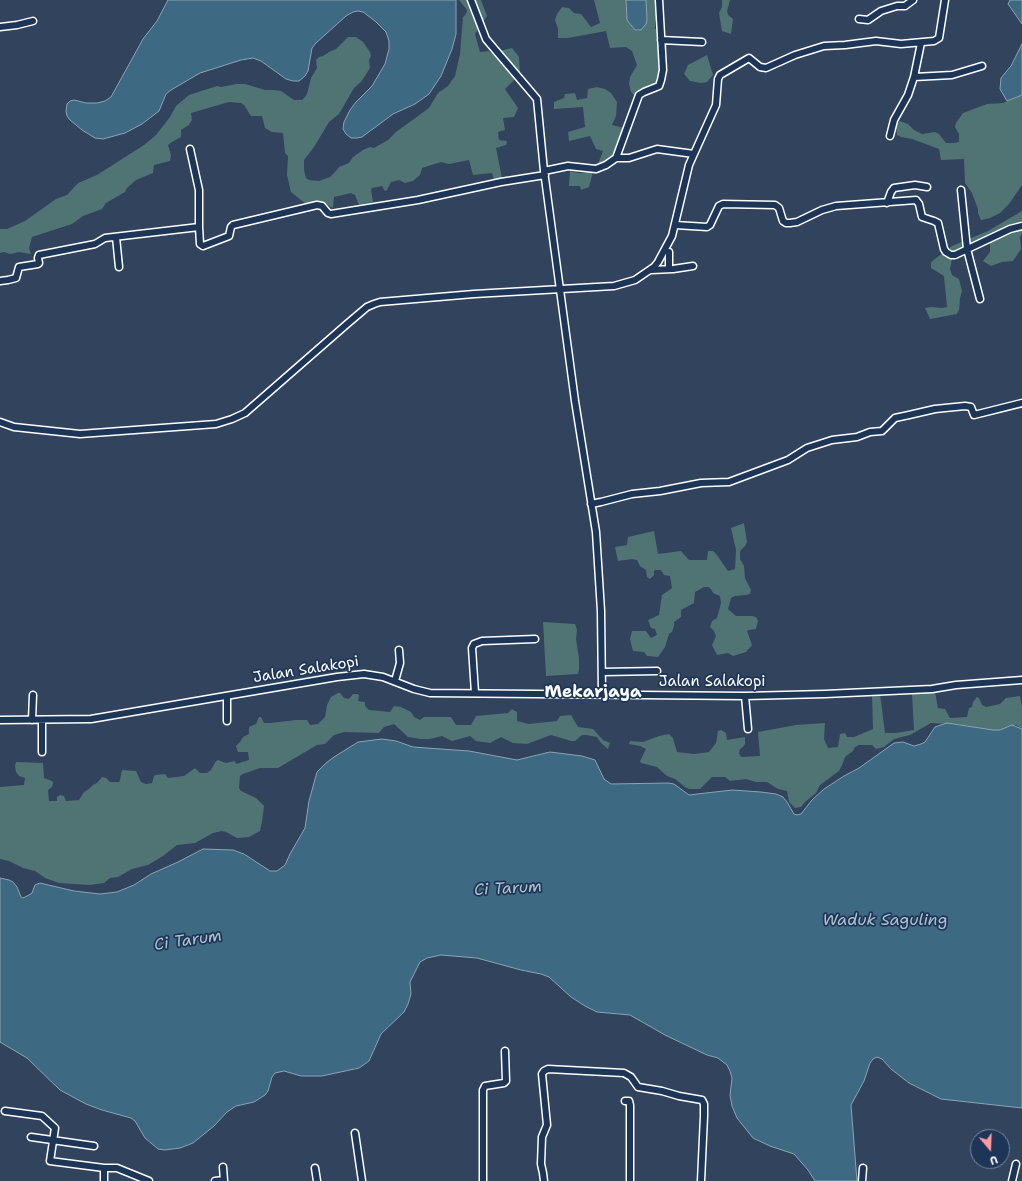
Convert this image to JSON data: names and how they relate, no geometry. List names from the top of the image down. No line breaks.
{"streets":{"street":["Jalan Salakopi"]},"districts":["Mekarjaya"],"water":["Ci Tarum","Waduk Saguling"],"north":"bottom"}
